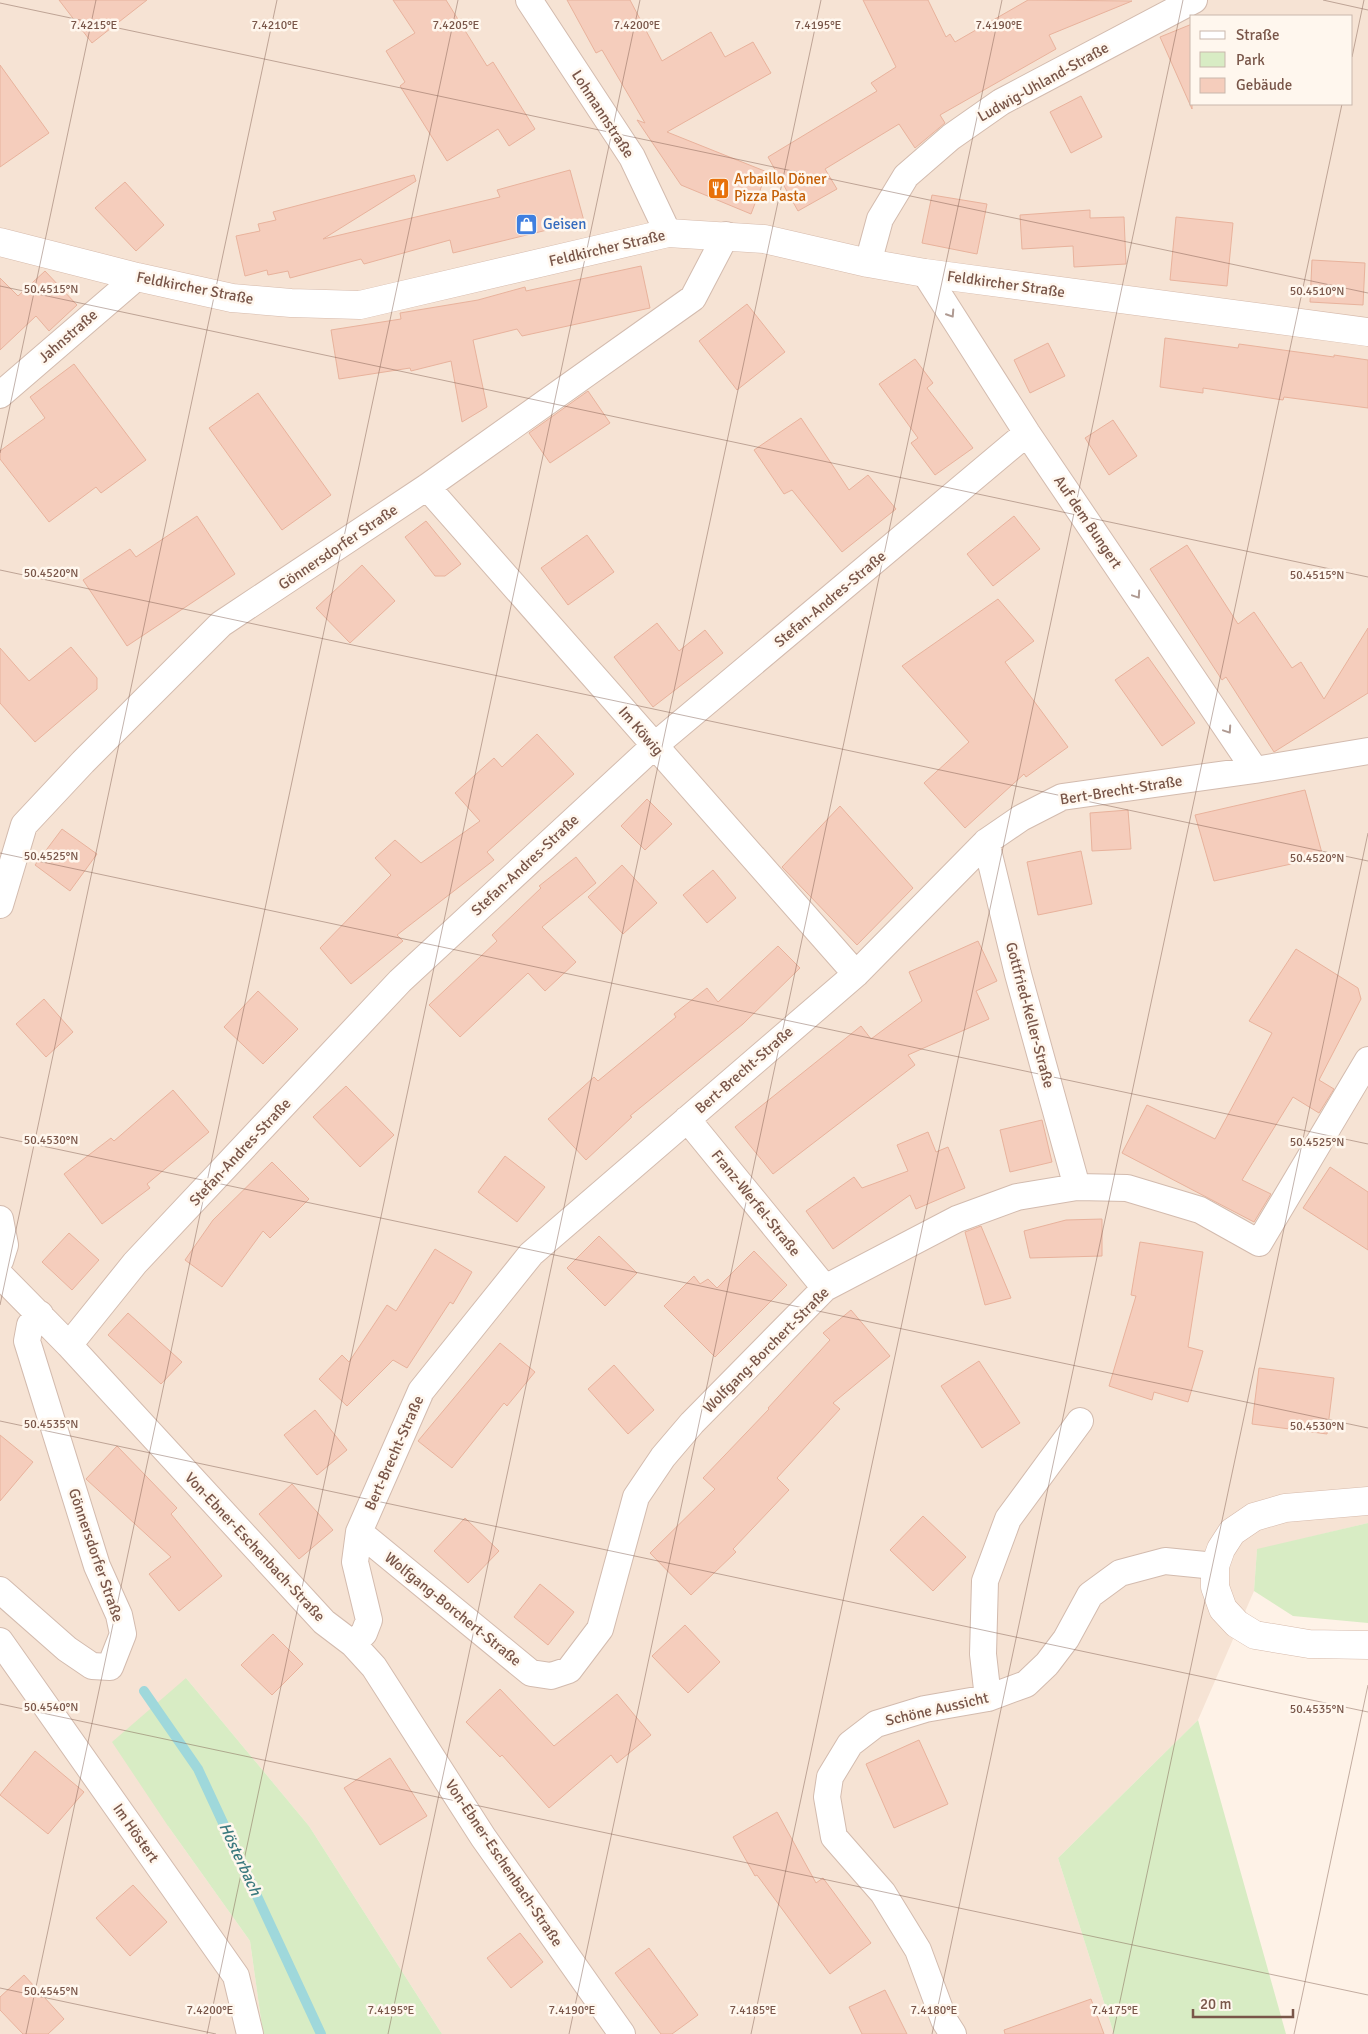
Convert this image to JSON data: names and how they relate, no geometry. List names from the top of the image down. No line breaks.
{"streets":{"street":["Ludwig-Uhland-Straße","Lohmannstraße","Feldkircher Straße","Jahnstraße","Auf dem Bungert","Gönnersdorfer Straße","Stefan-Andres-Straße","Im Köwig","Bert-Brecht-Straße","Gottfried-Keller-Straße","Franz-Werfel-Straße","Wolfgang-Borchert-Straße","Von-Ebner-Eschenbach-Straße","Schöne Aussicht","Im Höstert"]},"crossings":[["Ludwig-Uhland-Straße","Feldkircher Straße"],["Lohmannstraße","Feldkircher Straße"],["Feldkircher Straße","Jahnstraße"],["Feldkircher Straße","Auf dem Bungert"],["Feldkircher Straße","Gönnersdorfer Straße"],["Auf dem Bungert","Stefan-Andres-Straße"],["Auf dem Bungert","Bert-Brecht-Straße"],["Gönnersdorfer Straße","Im Köwig"],["Gönnersdorfer Straße","Von-Ebner-Eschenbach-Straße"],["Stefan-Andres-Straße","Im Köwig"],["Stefan-Andres-Straße","Von-Ebner-Eschenbach-Straße"],["Im Köwig","Bert-Brecht-Straße"],["Bert-Brecht-Straße","Gottfried-Keller-Straße"],["Bert-Brecht-Straße","Franz-Werfel-Straße"],["Bert-Brecht-Straße","Wolfgang-Borchert-Straße"],["Bert-Brecht-Straße","Von-Ebner-Eschenbach-Straße"],["Gottfried-Keller-Straße","Wolfgang-Borchert-Straße"],["Franz-Werfel-Straße","Wolfgang-Borchert-Straße"]],"one_way":["Auf dem Bungert"],"water":["Hösterbach"],"places":{"restaurant":["Arbaillo Döner Pizza Pasta"],"shop":["Geisen"]},"legend":["Straße","Park","Gebäude"],"scale_bar":"20 m","coordinates":["7.4215°E","7.4210°E","7.4205°E","7.4200°E","7.4195°E","7.4190°E","50.4515°N","50.4510°N","50.4520°N","50.4525°N","50.4530°N","50.4535°N","50.4540°N","50.4545°N","7.4185°E","7.4180°E","7.4175°E"]}
